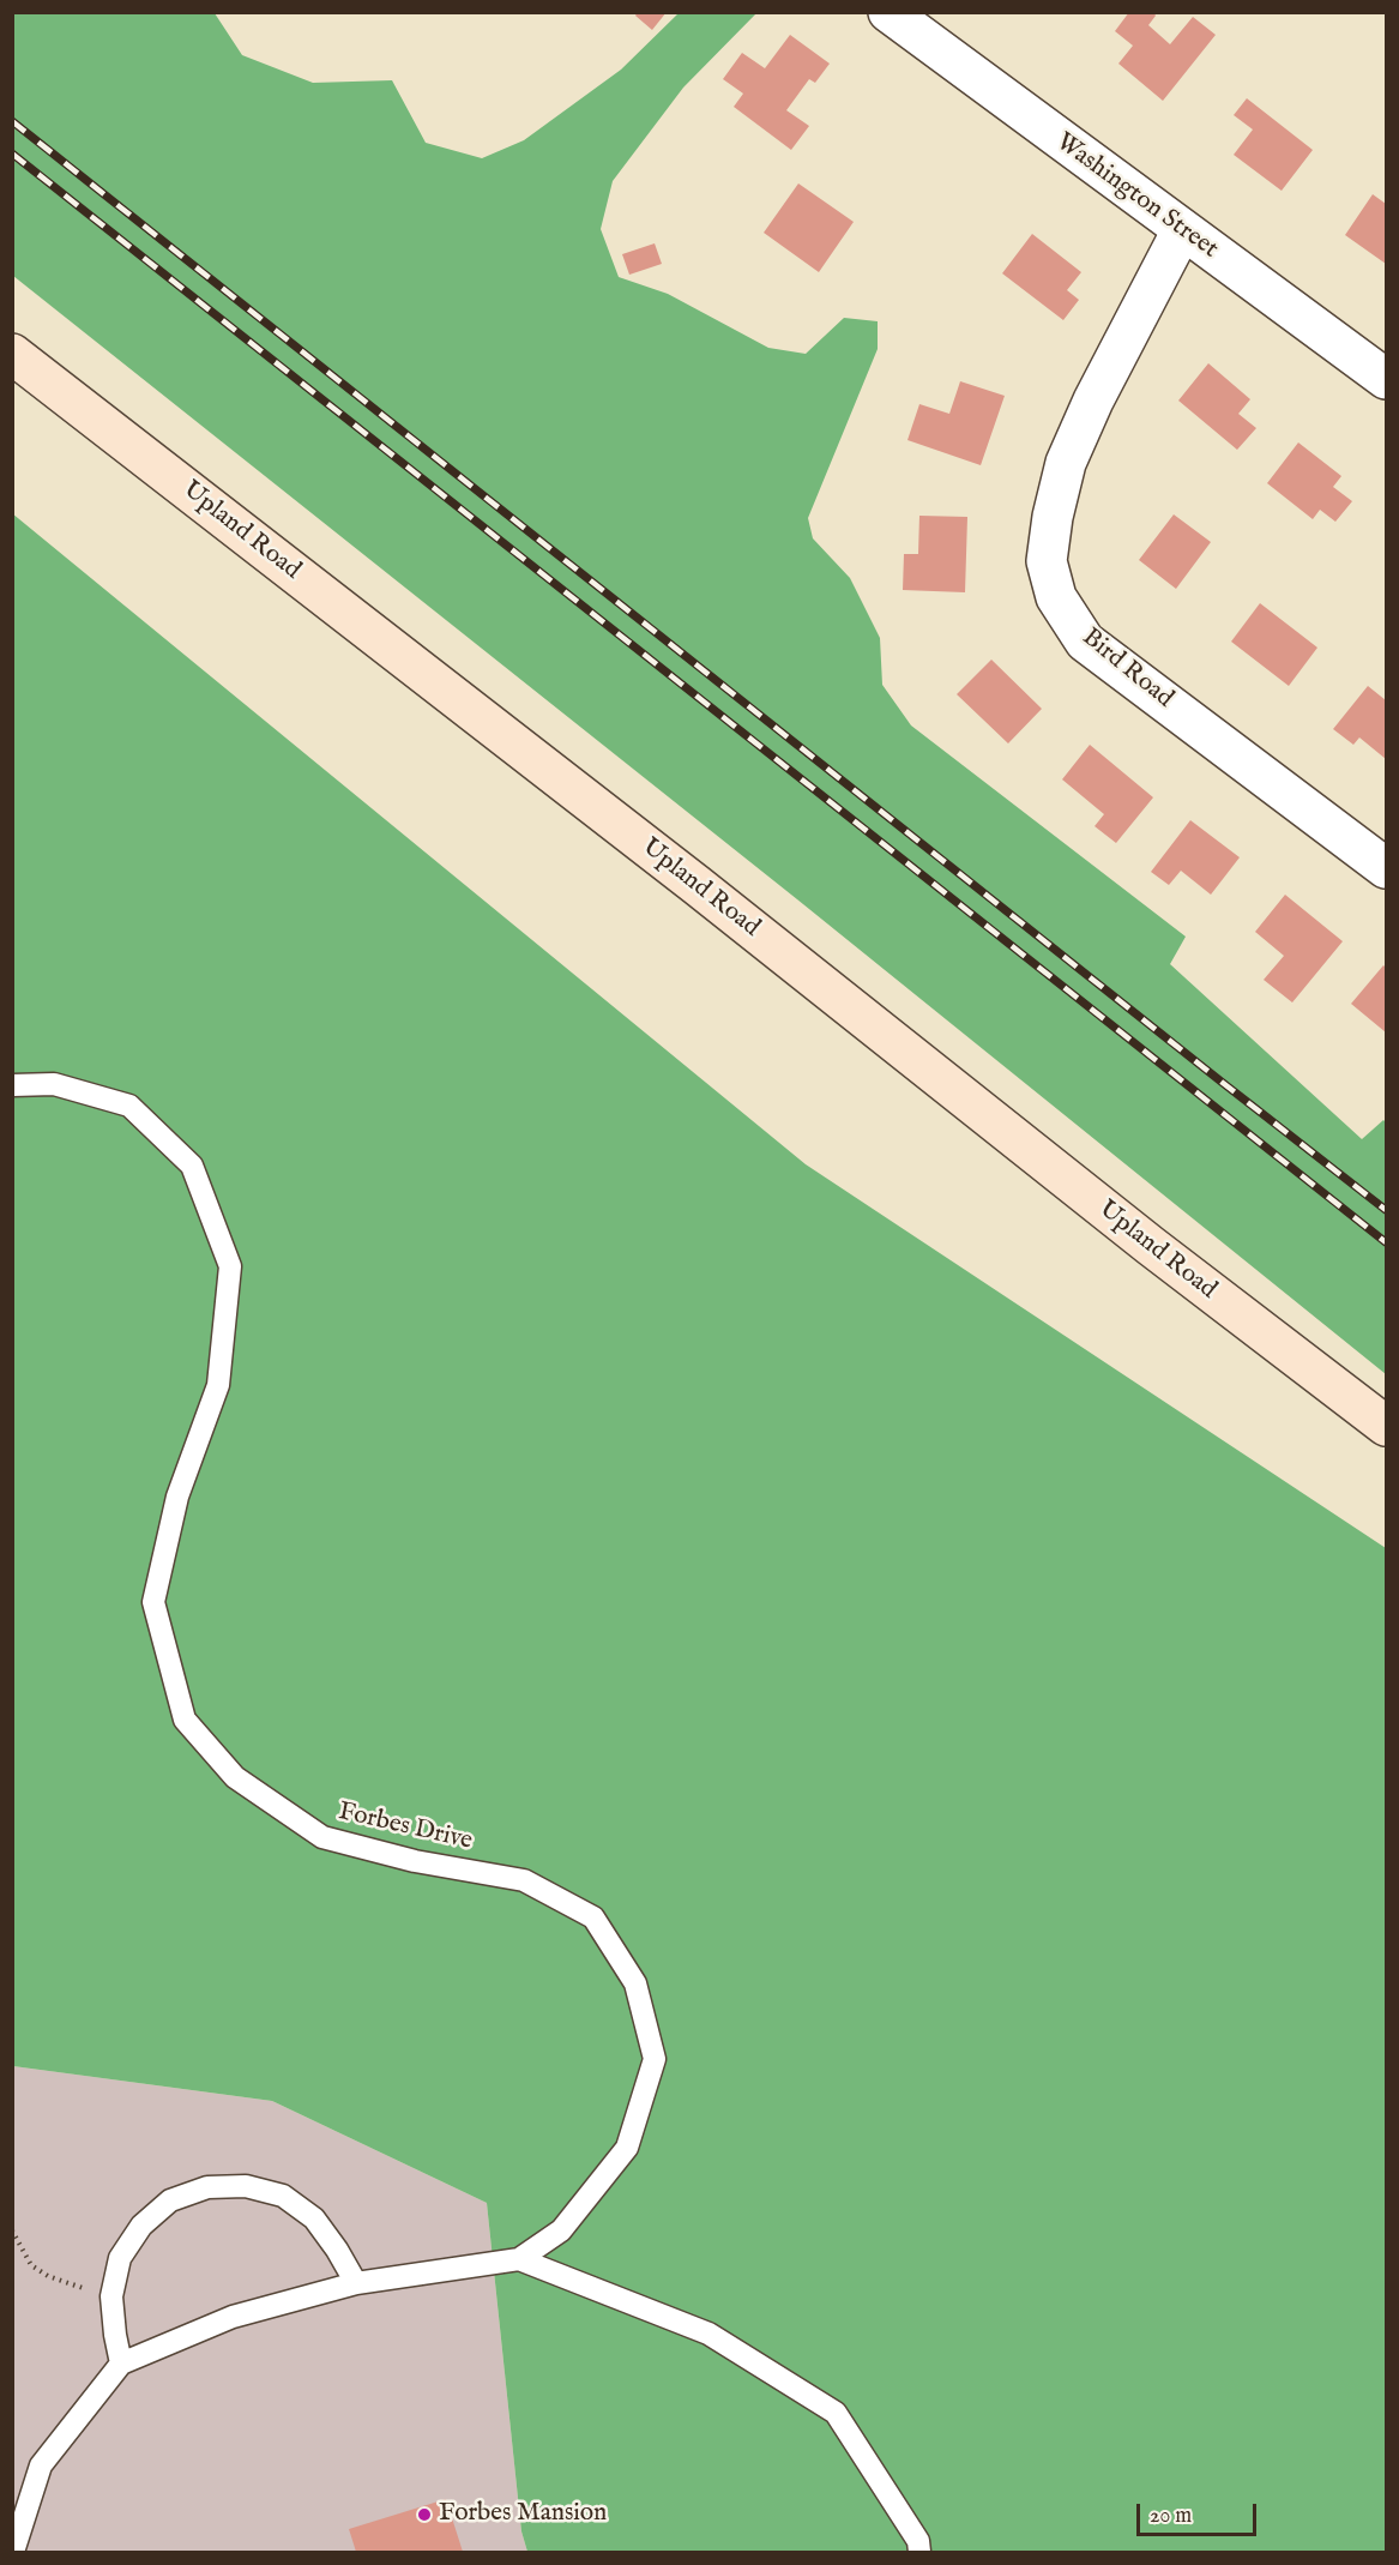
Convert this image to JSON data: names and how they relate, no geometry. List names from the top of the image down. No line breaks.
{"streets":{"main road":["Upland Road"],"street":["Washington Street","Bird Road"],"lane":["Forbes Drive"]},"crossings":[["Washington Street","Bird Road"]],"places":["Forbes Mansion"],"scale_bar":"20 m"}
